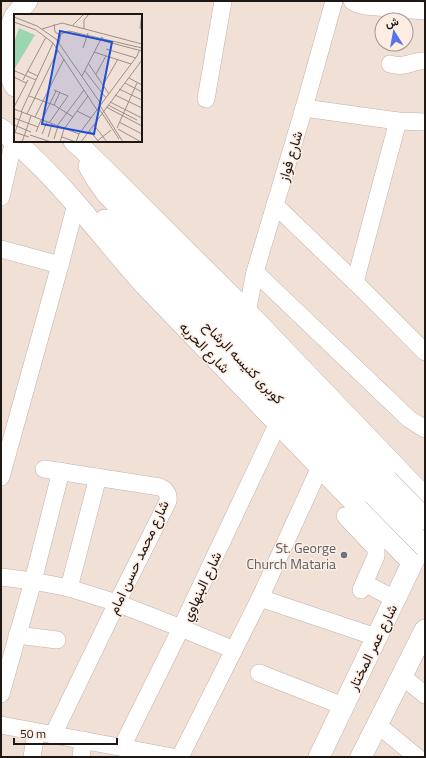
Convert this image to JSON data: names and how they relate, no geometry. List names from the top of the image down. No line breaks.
{"streets":{"main road":["شارع الحريه","كوبرى كنيسه الرشاح","شارع عمر المختار"],"street":["شارع فواز","شارع محمد حسن امام","شارع البنهاوي"]},"crossings":[["شارع الحريه","كوبرى كنيسه الرشاح"],["شارع الحريه","شارع البنهاوي"],["شارع الحريه","شارع عمر المختار"],["كوبرى كنيسه الرشاح","شارع عمر المختار"]],"places":["St. George Church Mataria"],"scale_bar":"50 m","north":"top"}
